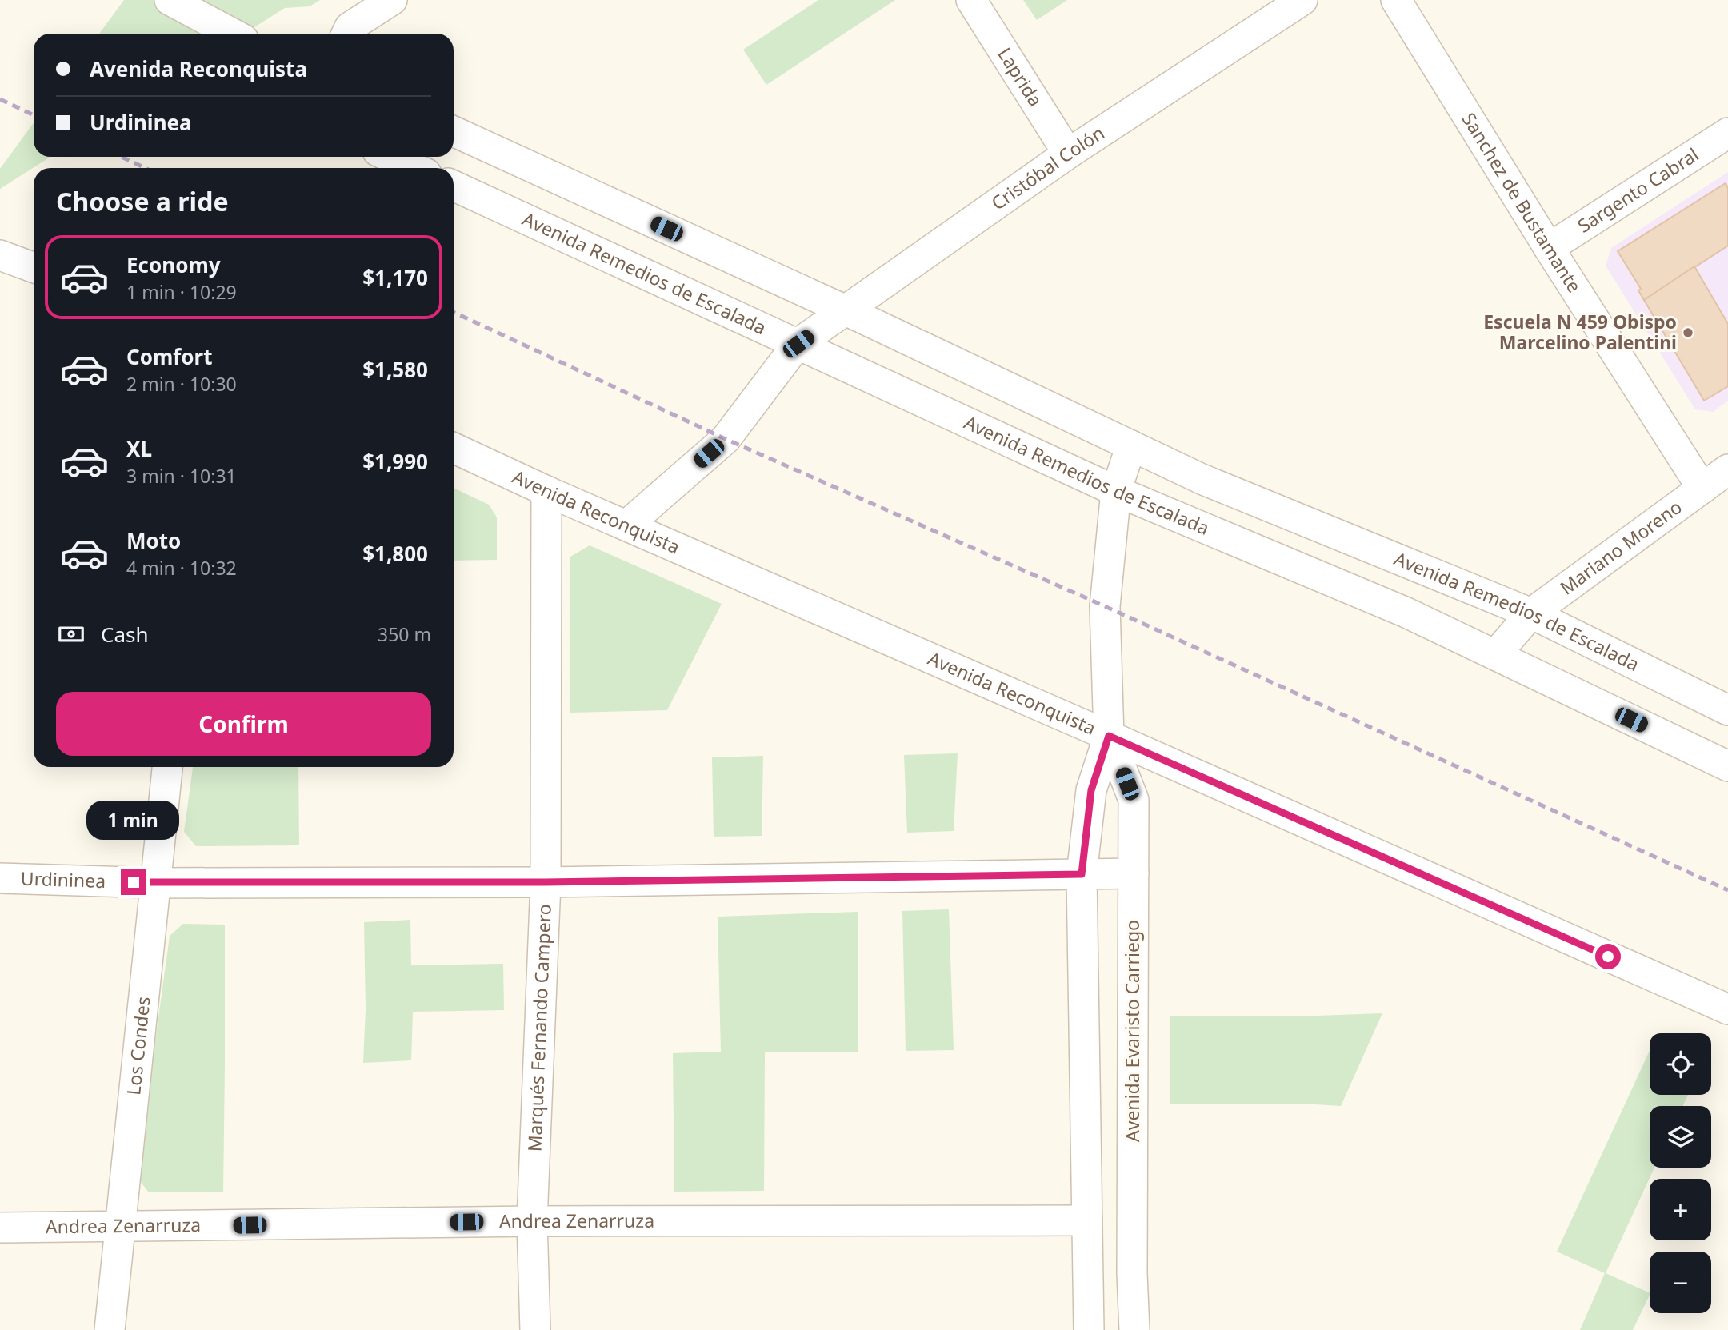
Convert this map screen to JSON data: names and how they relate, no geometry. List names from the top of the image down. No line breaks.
{"streets":{"street":["Laprida","Cristóbal Colón","Sargento Cabral","Sanchez de Bustamante","Avenida Remedios de Escalada","Avenida Reconquista","Mariano Moreno","Urdininea","Marqués Fernando Campero","Avenida Evaristo Carriego","Los Condes","Andrea Zenarruza"]},"crossings":[["Laprida","Cristóbal Colón"],["Cristóbal Colón","Avenida Remedios de Escalada"],["Cristóbal Colón","Avenida Reconquista"],["Sargento Cabral","Sanchez de Bustamante"],["Sanchez de Bustamante","Mariano Moreno"],["Avenida Remedios de Escalada","Mariano Moreno"],["Avenida Remedios de Escalada","Avenida Evaristo Carriego"],["Avenida Reconquista","Marqués Fernando Campero"],["Avenida Reconquista","Avenida Evaristo Carriego"],["Urdininea","Marqués Fernando Campero"],["Urdininea","Avenida Evaristo Carriego"],["Urdininea","Los Condes"],["Marqués Fernando Campero","Andrea Zenarruza"],["Avenida Evaristo Carriego","Andrea Zenarruza"],["Los Condes","Andrea Zenarruza"]],"places":["Escuela N 459 Obispo Marcelino Palentini"],"page":{"banner":["Avenida Reconquista","Urdininea"],"heading":"Choose a ride","list":[{"name":"Economy","note":"1 min · 10:29","value":"$1,170"},{"name":"Comfort","note":"2 min · 10:30","value":"$1,580"},{"name":"XL","note":"3 min · 10:31","value":"$1,990"},{"name":"Moto","note":"4 min · 10:32","value":"$1,800"}],"pay":["Cash","350 m"],"buttons":"Confirm","bubble":"1 min","map_buttons":["+","−"]}}
